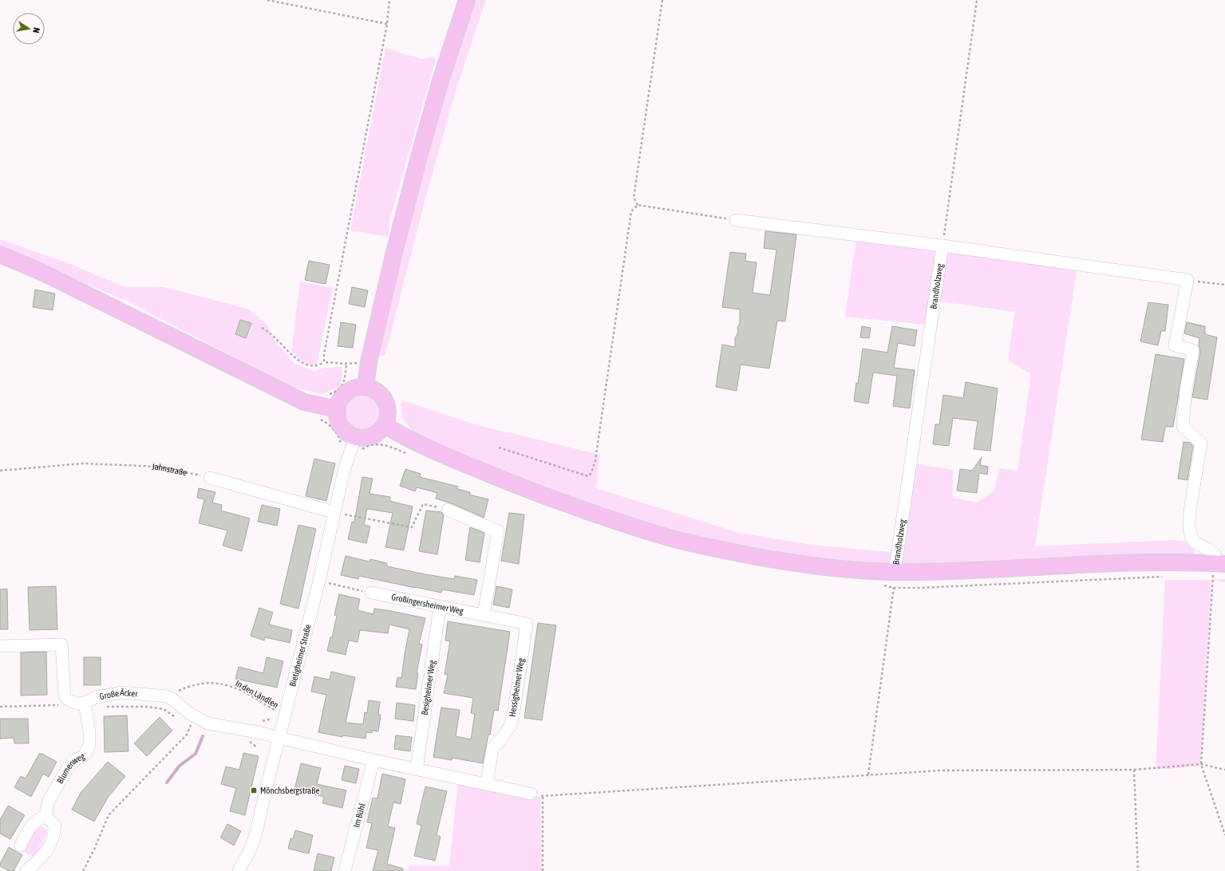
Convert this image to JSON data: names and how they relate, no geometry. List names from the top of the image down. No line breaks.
{"streets":{"street":["Brandholzweg","Großingersheimer Weg","Bietigheimer Straße","Besigheimer Weg","Hessigheimer Weg","Große Äcker","Blumenweg","Im Bühl"],"path":["Jahnstraße","In den Ländlen"]},"crossings":[["Großingersheimer Weg","Besigheimer Weg"],["Großingersheimer Weg","Hessigheimer Weg"],["Bietigheimer Straße","In den Ländlen"],["Bietigheimer Straße","Große Äcker"],["In den Ländlen","Große Äcker"],["Große Äcker","Blumenweg"]],"places":{"transit":["Mönchsbergstraße"]},"north":"right"}
